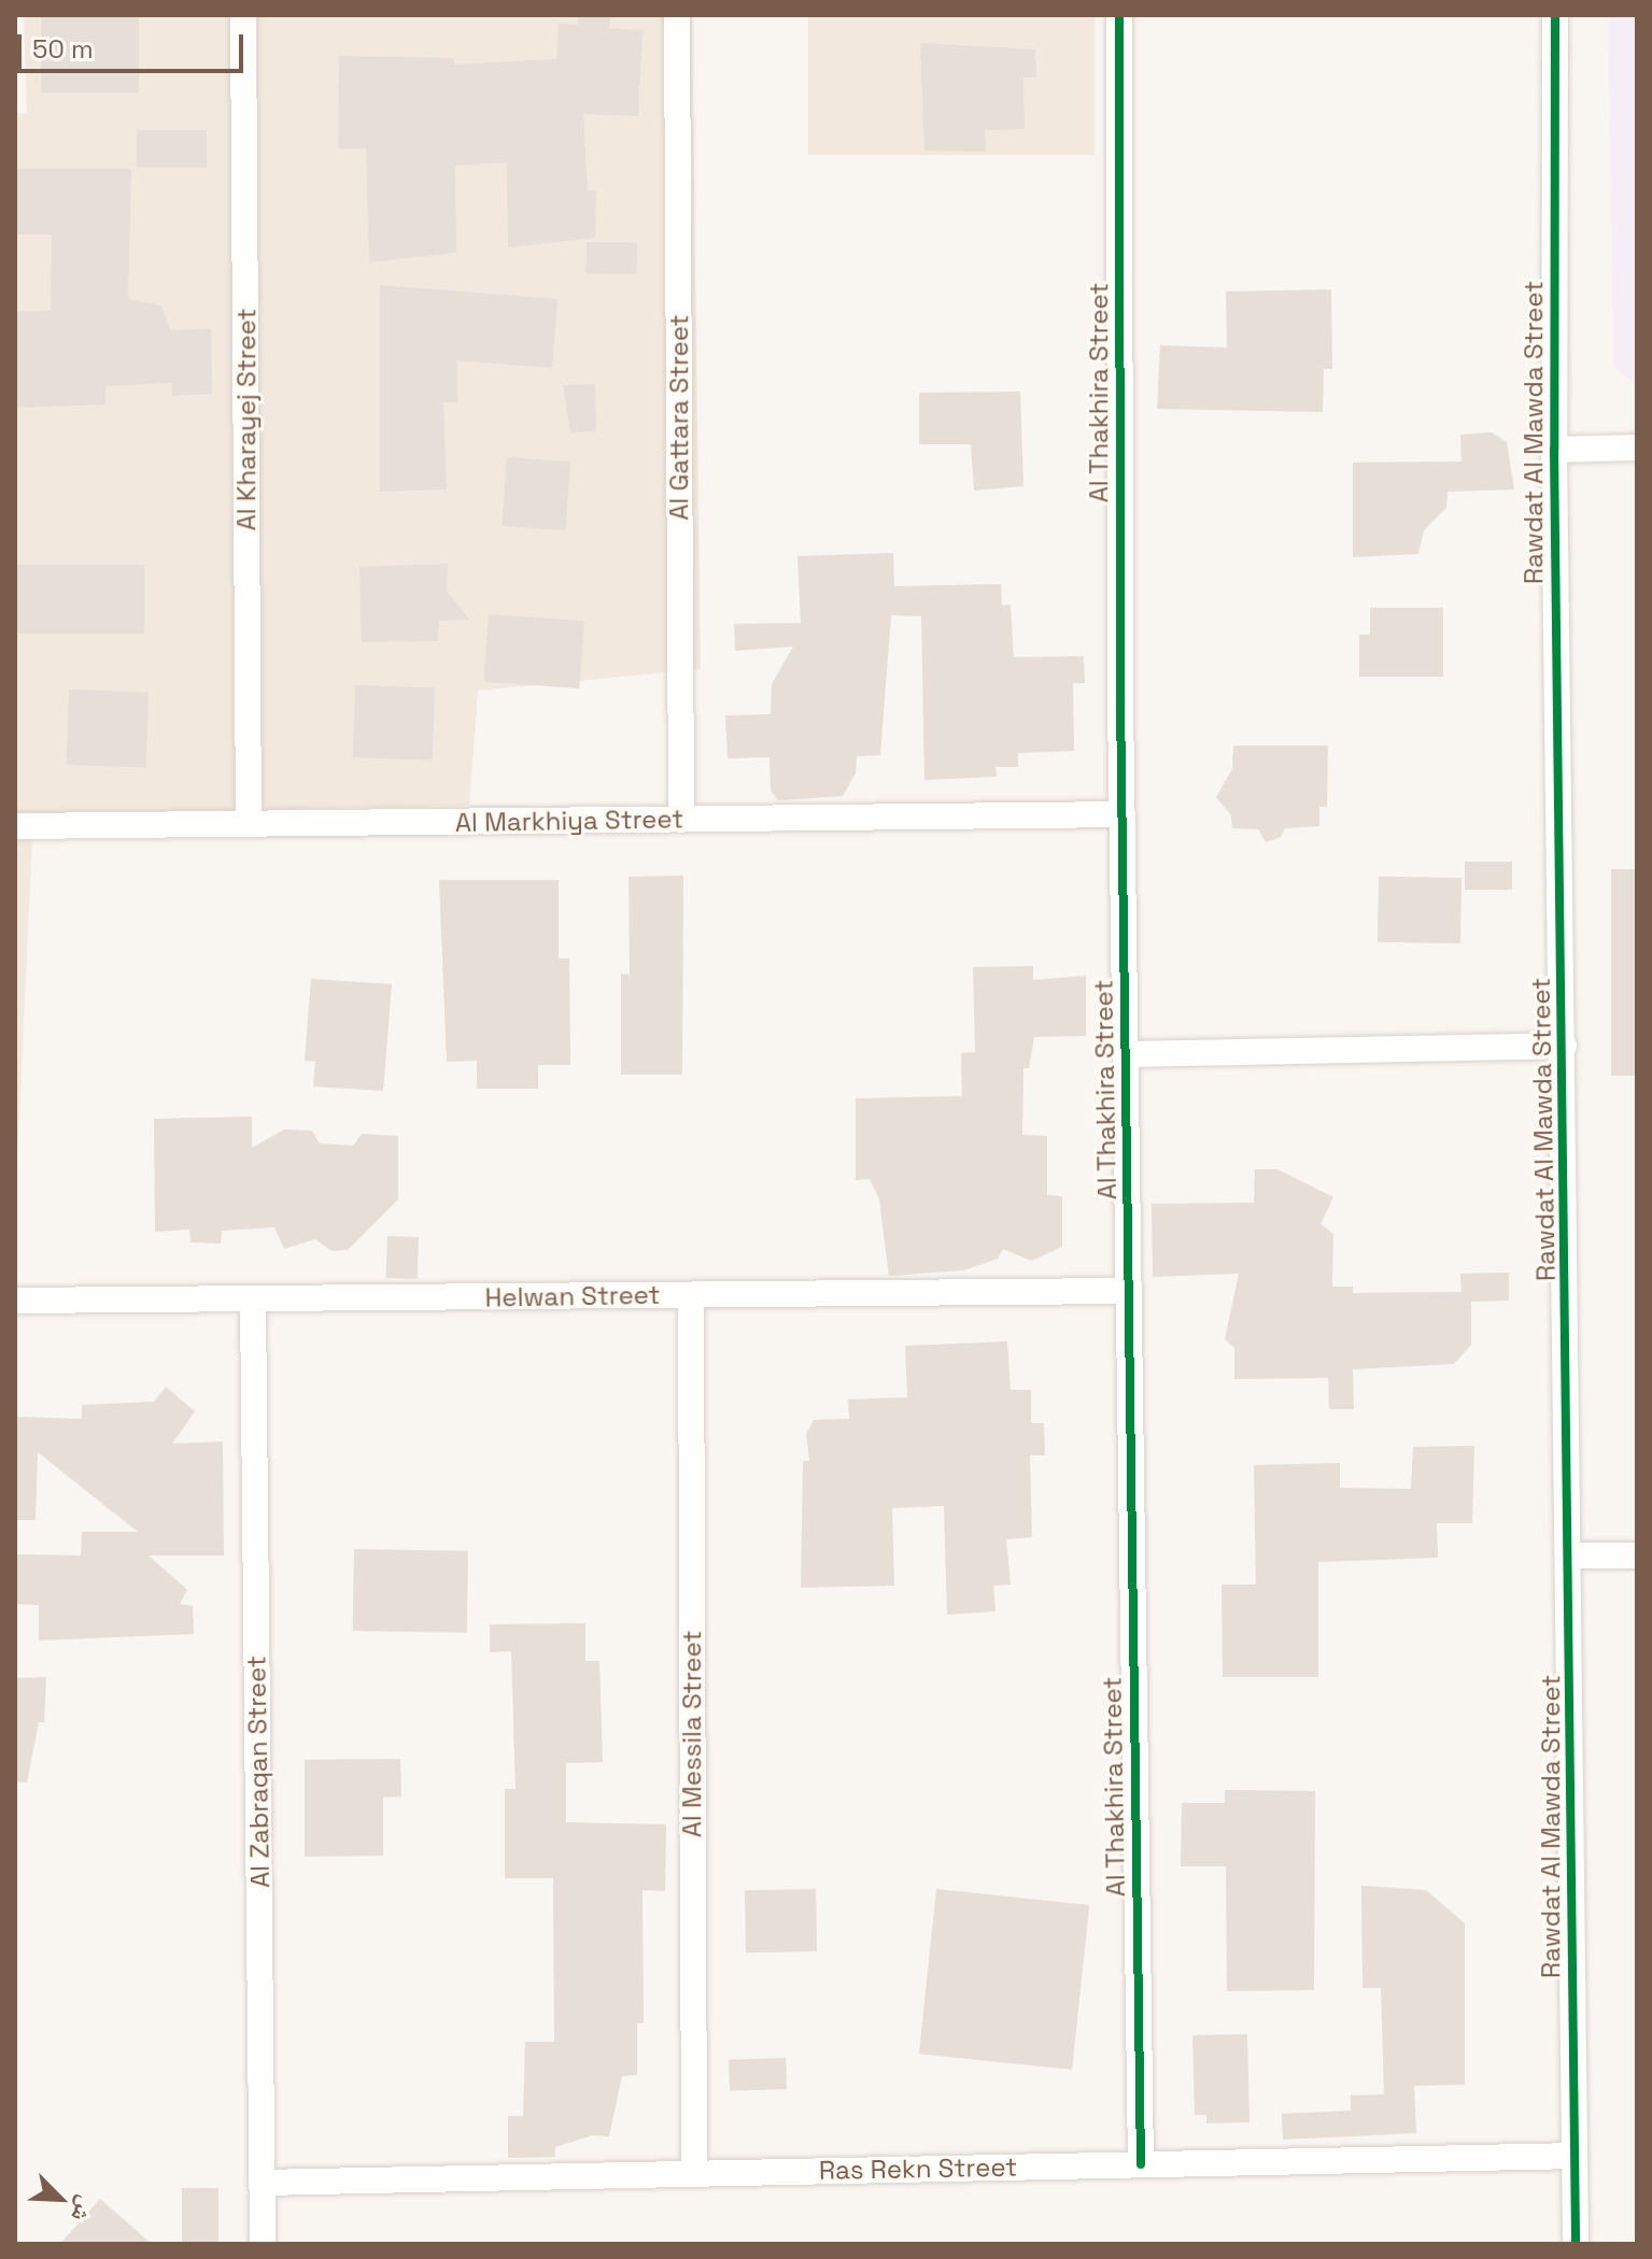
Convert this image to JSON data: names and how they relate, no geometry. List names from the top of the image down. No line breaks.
{"streets":{"street":["Al Thakhira Street","Al Gattara Street","Al Kharayej Street","Rawdat Al Mawda Street","Al Markhiya Street","Helwan Street","Al Messila Street","Al Zabraqan Street","Ras Rekn Street"]},"crossings":[["Al Thakhira Street","Rawdat Al Mawda Street"],["Al Thakhira Street","Al Markhiya Street"],["Al Thakhira Street","Helwan Street"],["Al Thakhira Street","Ras Rekn Street"],["Al Gattara Street","Al Markhiya Street"],["Al Kharayej Street","Al Markhiya Street"],["Rawdat Al Mawda Street","Ras Rekn Street"],["Helwan Street","Al Messila Street"],["Helwan Street","Al Zabraqan Street"],["Al Messila Street","Ras Rekn Street"],["Al Zabraqan Street","Ras Rekn Street"]],"scale_bar":"50 m","north":"bottom right"}
